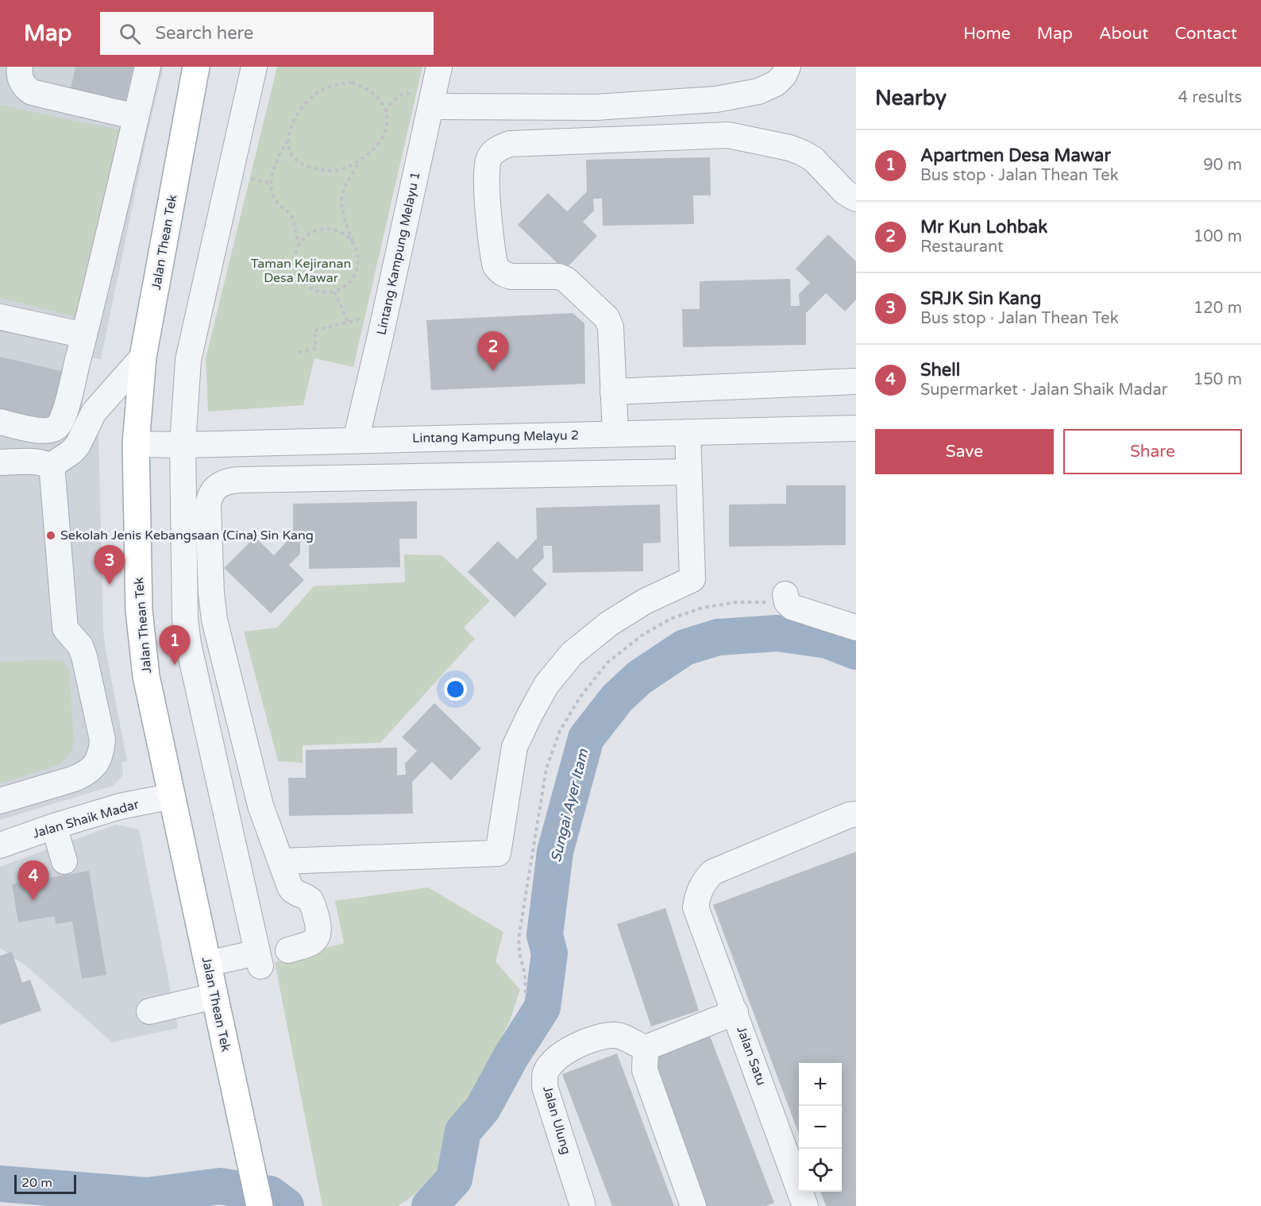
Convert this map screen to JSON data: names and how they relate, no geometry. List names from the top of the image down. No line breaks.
{"streets":{"main road":["Jalan Thean Tek"],"street":["Lintang Kampung Melayu 1","Lintang Kampung Melayu 2","Jalan Shaik Madar","Jalan Satu","Jalan Ulung"]},"crossings":[["Jalan Thean Tek","Lintang Kampung Melayu 2"],["Jalan Thean Tek","Jalan Shaik Madar"],["Lintang Kampung Melayu 1","Lintang Kampung Melayu 2"]],"water":["Sungai Ayer Itam"],"parks":["Taman Kejiranan Desa Mawar"],"places":["Sekolah Jenis Kebangsaan (Cina) Sin Kang"],"scale_bar":"20 m","page":{"header":"Map","search":"Search here","nav":["Home","Map","About","Contact"],"heading":["Nearby","4 results"],"list":[{"mark":"1","name":"Apartmen Desa Mawar","note":"Bus stop · Jalan Thean Tek","value":"90 m"},{"mark":"2","name":"Mr Kun Lohbak","note":"Restaurant","value":"100 m"},{"mark":"3","name":"SRJK Sin Kang","note":"Bus stop · Jalan Thean Tek","value":"120 m"},{"mark":"4","name":"Shell","note":"Supermarket · Jalan Shaik Madar","value":"150 m"}],"pins":["2","3","1","4"],"buttons":["Save","Share"],"map_buttons":["+","−"],"scale":"20 m"}}
